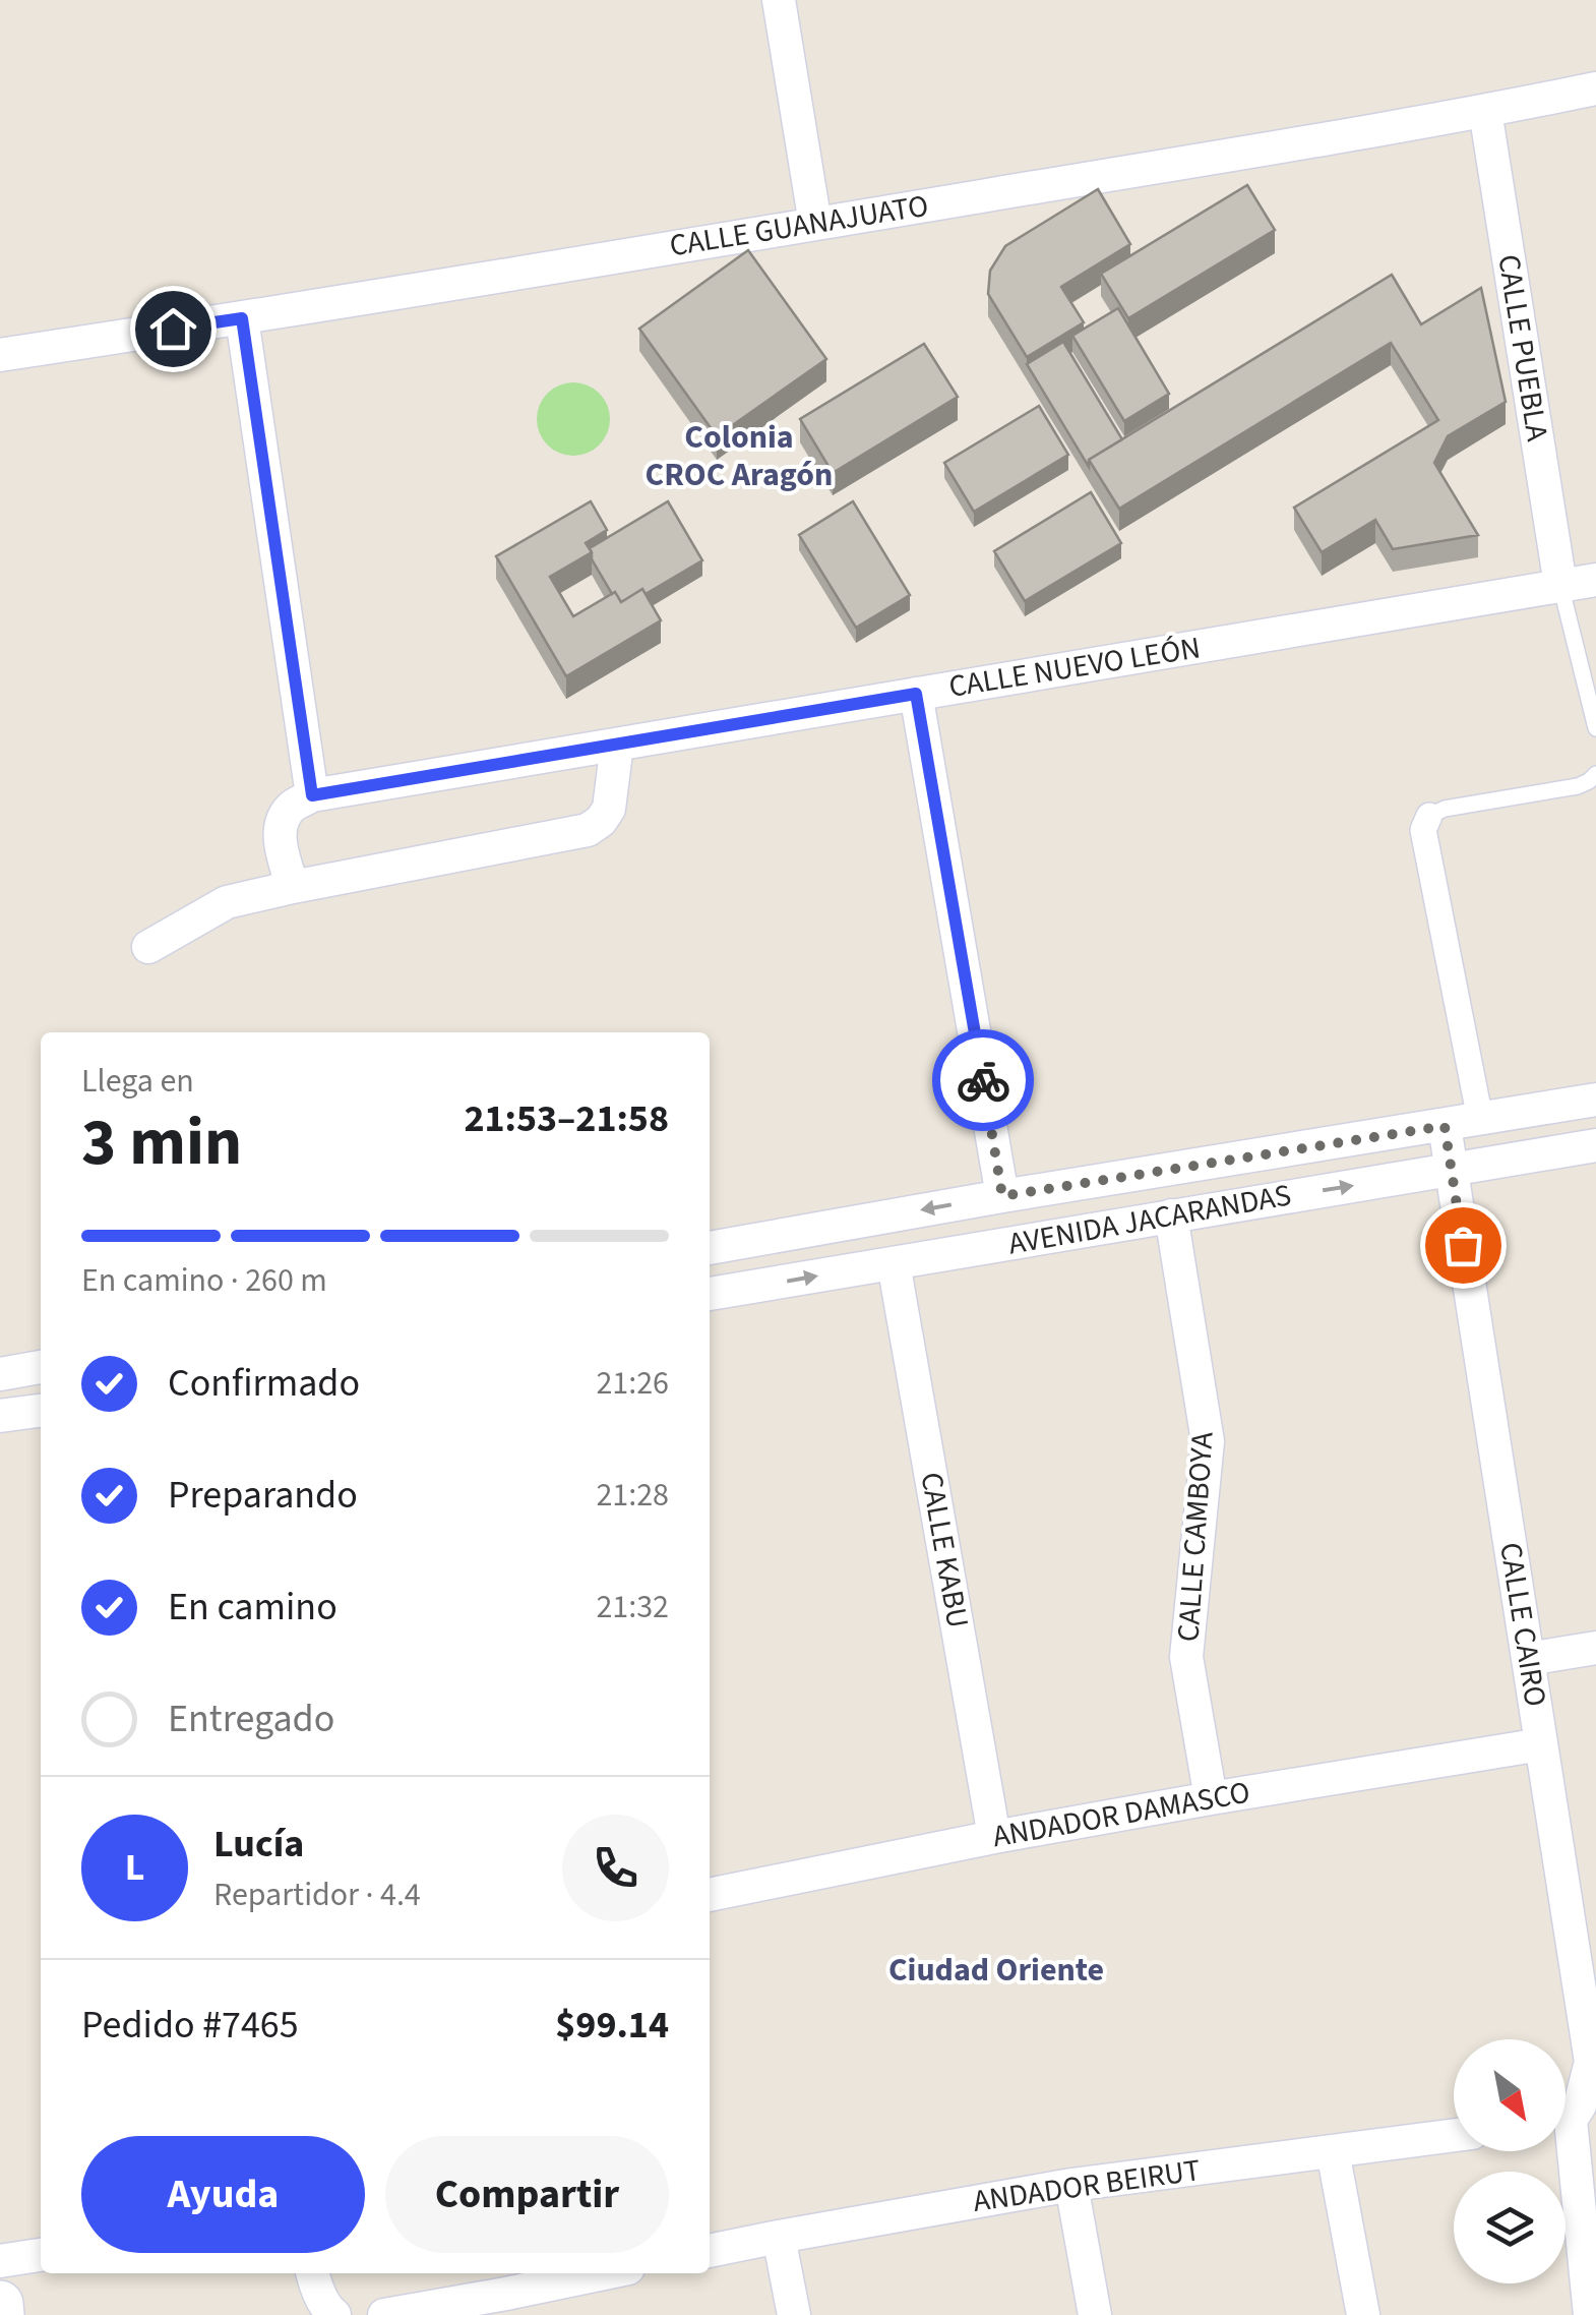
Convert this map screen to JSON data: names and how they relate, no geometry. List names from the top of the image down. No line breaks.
{"streets":{"street":["CALLE GUANAJUATO","CALLE PUEBLA","CALLE NUEVO LEÓN","AVENIDA JACARANDAS","CALLE CAMBOYA","CALLE KABU","CALLE CAIRO","ANDADOR DAMASCO","ANDADOR BEIRUT"]},"crossings":[["CALLE GUANAJUATO","CALLE PUEBLA"],["CALLE PUEBLA","CALLE NUEVO LEÓN"],["AVENIDA JACARANDAS","CALLE CAMBOYA"],["AVENIDA JACARANDAS","CALLE KABU"],["AVENIDA JACARANDAS","CALLE CAIRO"],["CALLE CAMBOYA","ANDADOR DAMASCO"],["CALLE KABU","ANDADOR DAMASCO"],["CALLE CAIRO","ANDADOR DAMASCO"]],"districts":["Colonia CROC Aragón","Ciudad Oriente"],"north":"bottom right","page":{"heading":["3 min","Llega en","21:53–21:58"],"panel":["Lucía","Repartidor · 4.4","Pedido #7465","$99.14"],"bar":"En camino · 260 m","list":[["Confirmado","21:26"],["Preparando","21:28"],["En camino","21:32"],"Entregado"],"round":"L","buttons":["Ayuda","Compartir"]}}
